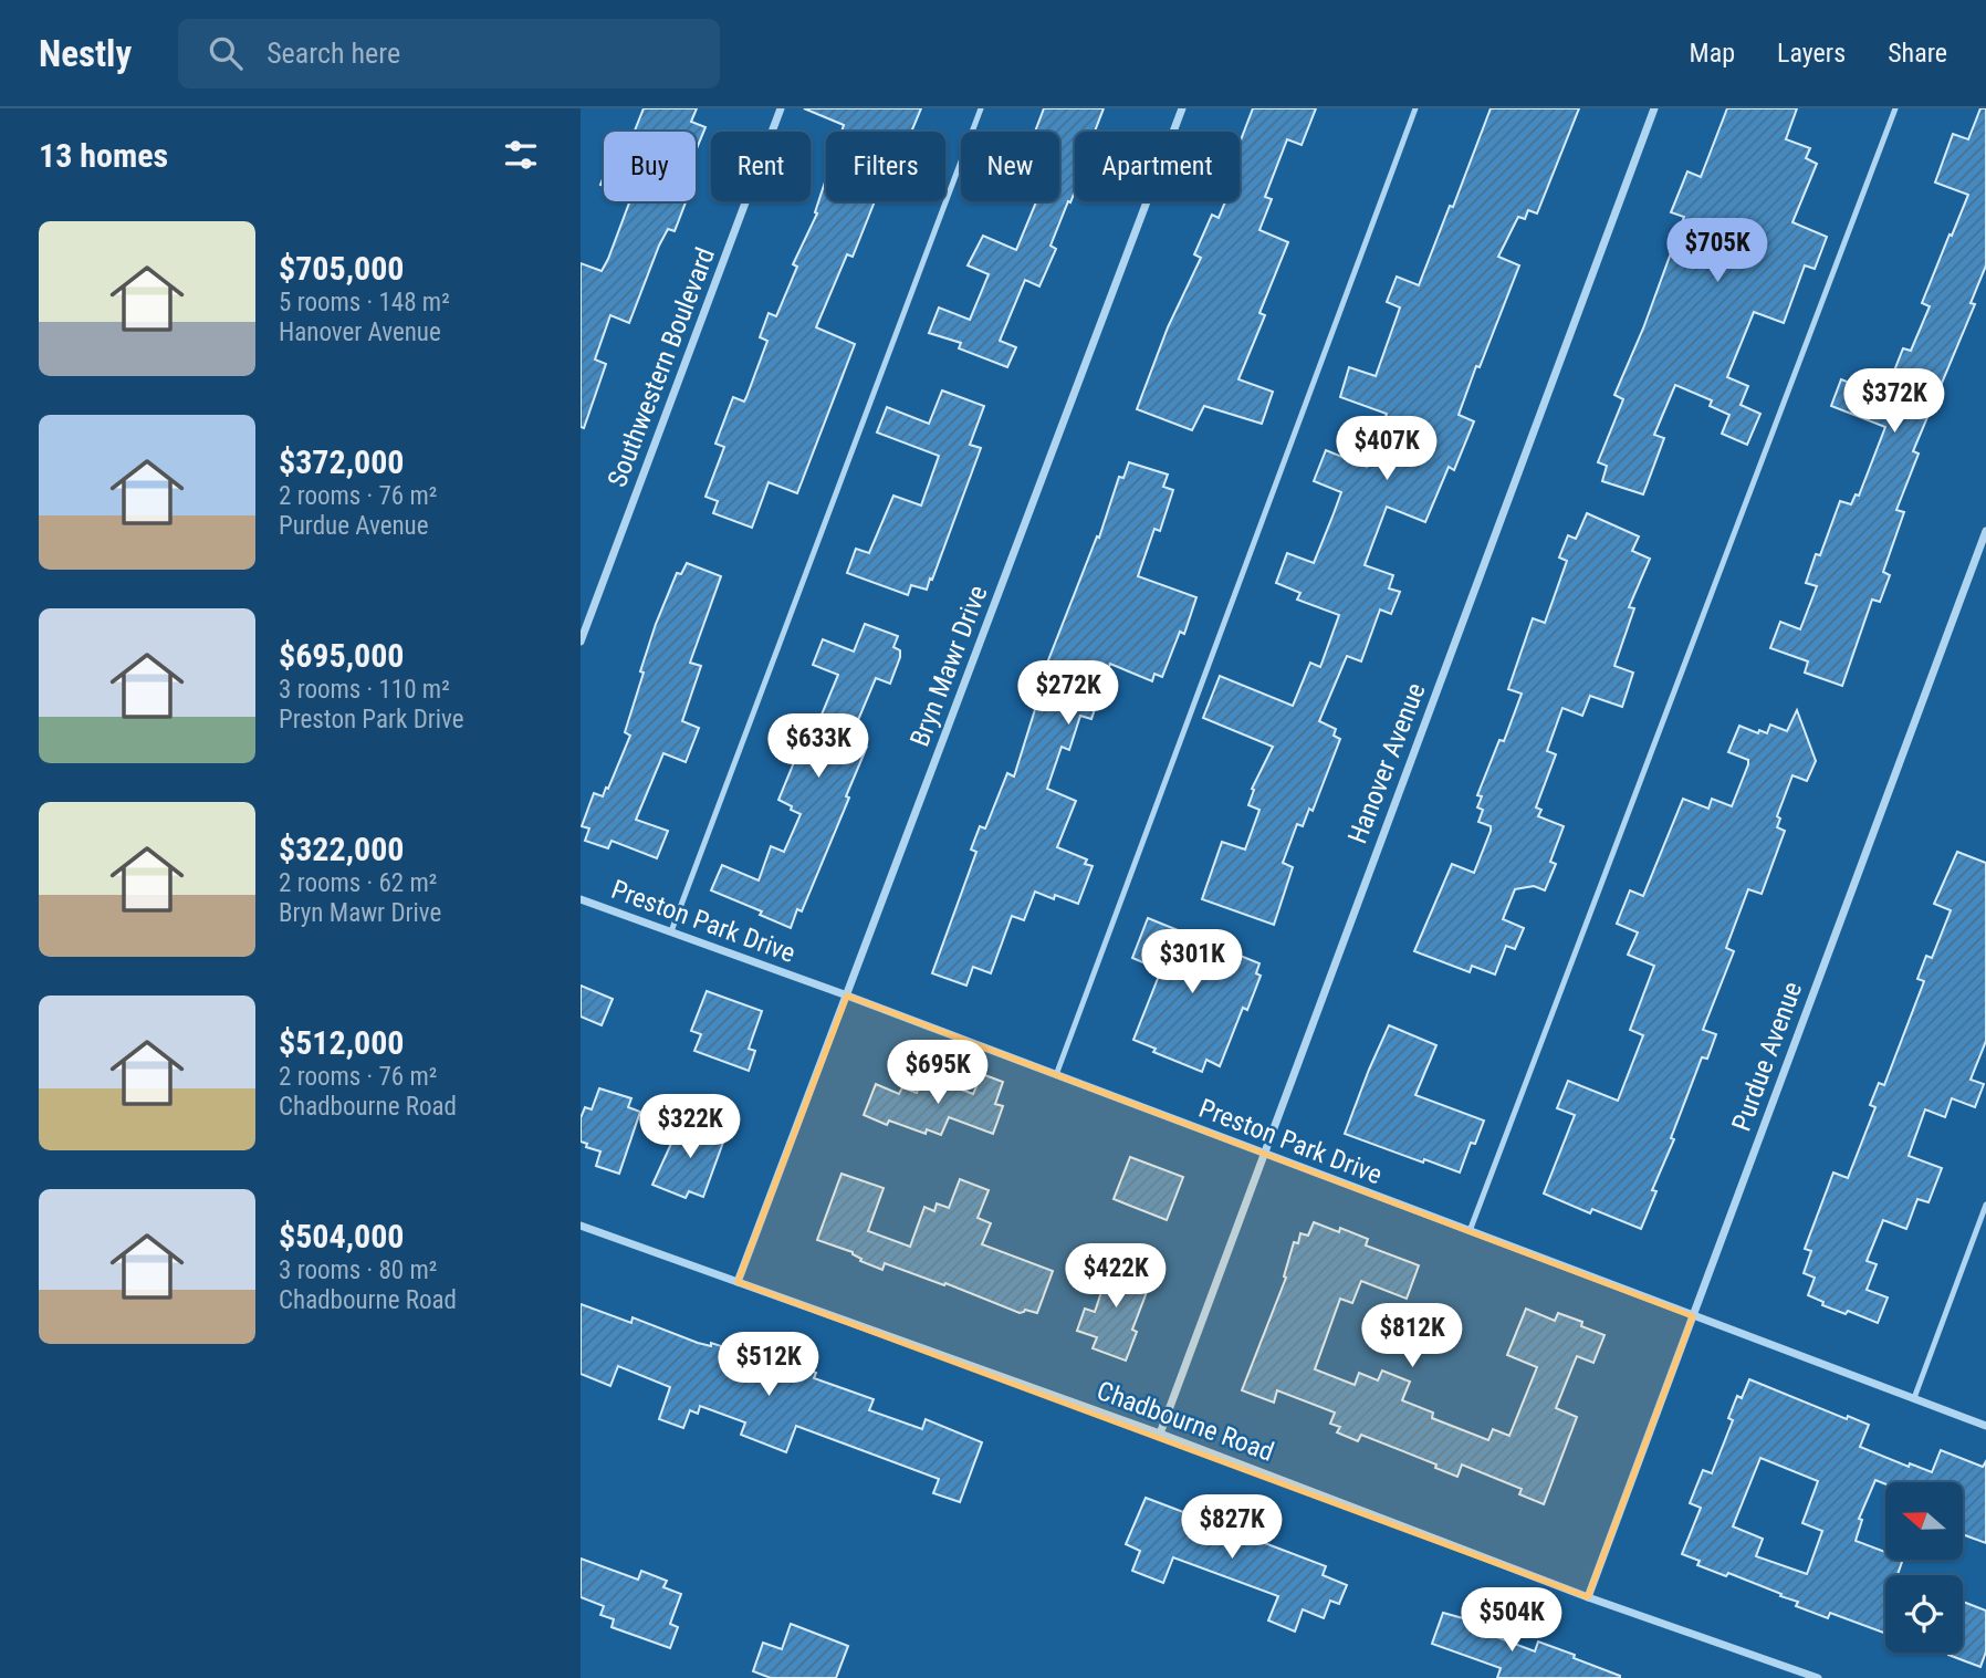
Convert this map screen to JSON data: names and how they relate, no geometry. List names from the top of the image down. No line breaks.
{"streets":{"street":["Southwestern Boulevard","Bryn Mawr Drive","Hanover Avenue","Preston Park Drive","Purdue Avenue","Chadbourne Road"]},"crossings":[["Bryn Mawr Drive","Preston Park Drive"],["Bryn Mawr Drive","Chadbourne Road"],["Hanover Avenue","Preston Park Drive"],["Hanover Avenue","Chadbourne Road"],["Preston Park Drive","Purdue Avenue"],["Purdue Avenue","Chadbourne Road"]],"north":"left","page":{"header":"Nestly","search":"Search here","nav":["Map","Layers","Share"],"heading":"13 homes","chip":["Buy","Rent","Filters","New","Apartment"],"list":[{"name":"$705,000","note":"5 rooms · 148 m² · Hanover Avenue"},{"name":"$372,000","note":"2 rooms · 76 m² · Purdue Avenue"},{"name":"$695,000","note":"3 rooms · 110 m² · Preston Park Drive"},{"name":"$322,000","note":"2 rooms · 62 m² · Bryn Mawr Drive"},{"name":"$512,000","note":"2 rooms · 76 m² · Chadbourne Road"},{"name":"$504,000","note":"3 rooms · 80 m² · Chadbourne Road"}],"price":["$705K","$372K","$407K","$272K","$633K","$301K","$695K","$322K","$422K","$812K","$512K","$827K","$504K"]}}
